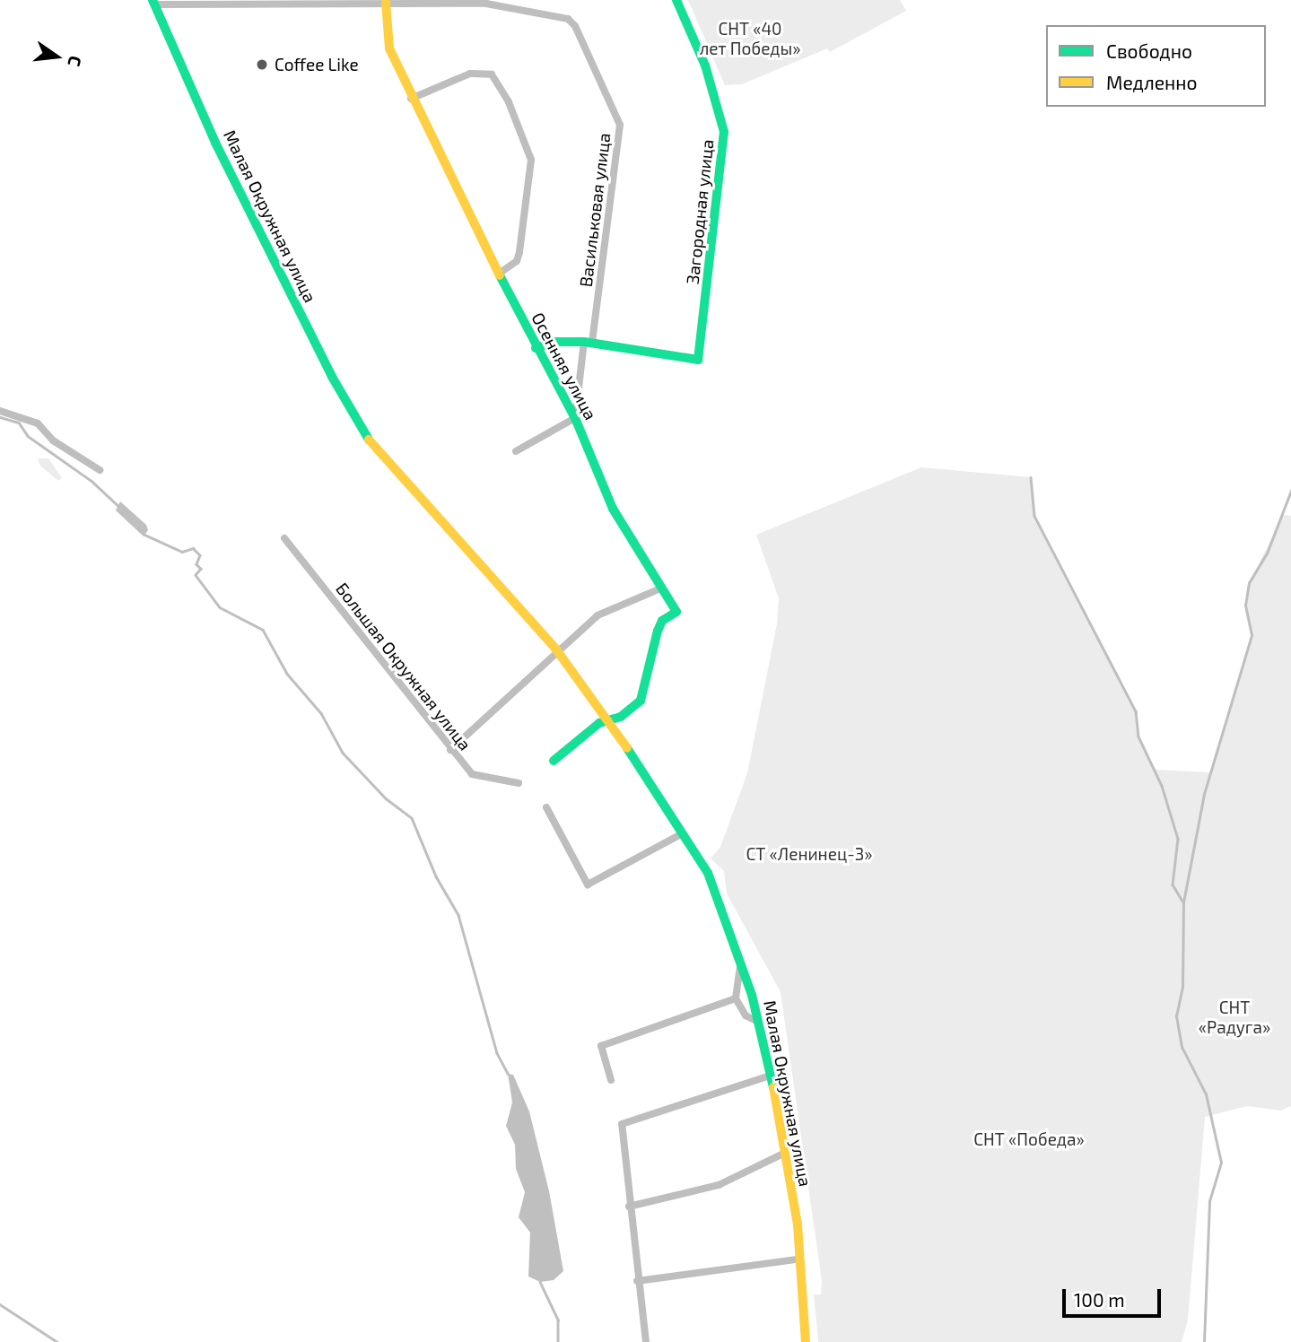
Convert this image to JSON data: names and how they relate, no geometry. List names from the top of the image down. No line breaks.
{"streets":{"street":["Васильковая улица","Загородная улица","Малая Окружная улица","Осенняя улица","Большая Окружная улица"]},"crossings":[["Васильковая улица","Загородная улица"],["Васильковая улица","Малая Окружная улица"],["Васильковая улица","Осенняя улица"],["Малая Окружная улица","Осенняя улица"]],"parks":["СНТ «40 лет Победы»","СТ «Ленинец-3»","СНТ «Радуга»","СНТ «Победа»"],"places":["Coffee Like"],"legend":["Свободно","Медленно"],"scale_bar":"100 m","north":"right"}
